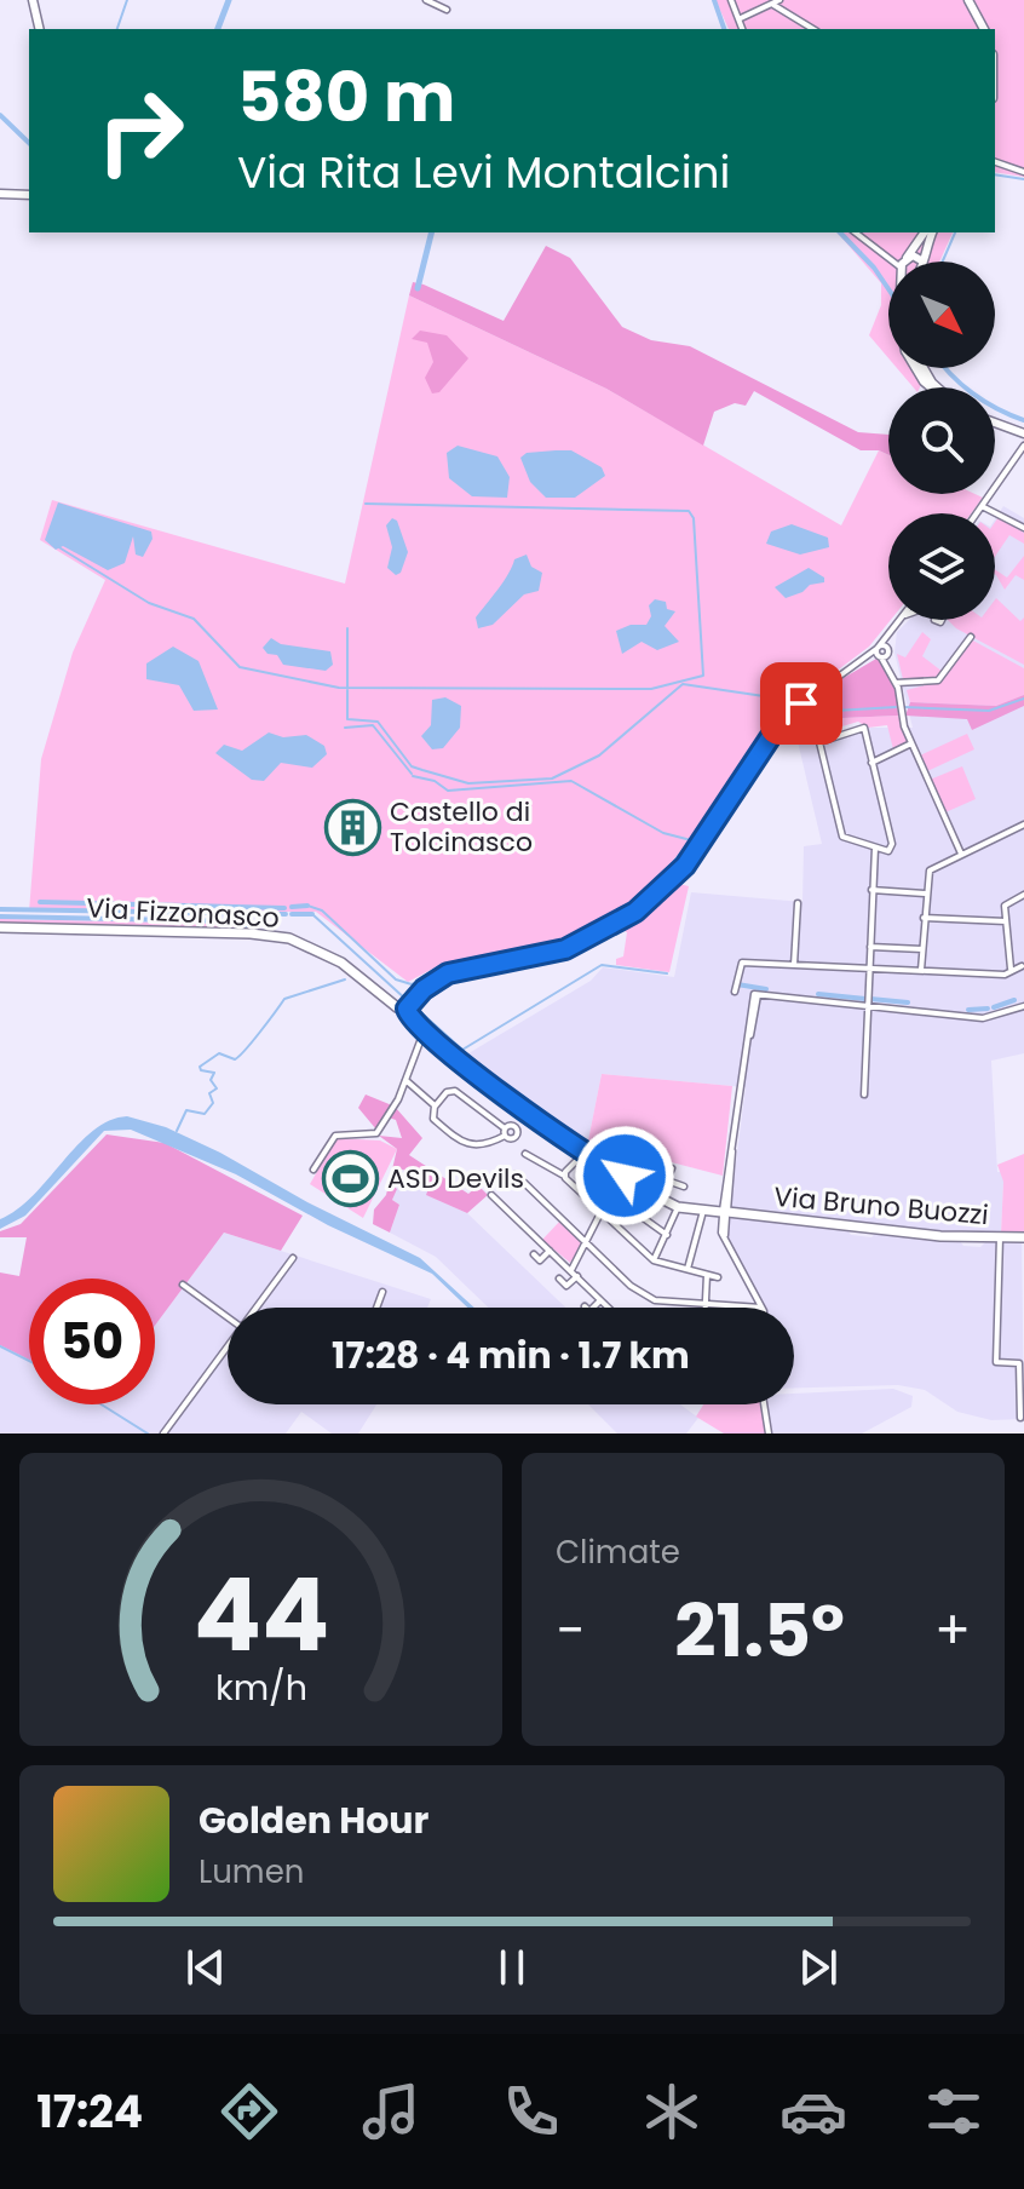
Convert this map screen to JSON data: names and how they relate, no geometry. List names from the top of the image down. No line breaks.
{"streets":{"main road":["Via Fizzonasco","Via Bruno Buozzi"]},"crossings":[["Via Fizzonasco","Via Bruno Buozzi"]],"places":{"building":["Castello di Tolcinasco"],"sports":["ASD Devils"]},"north":"bottom right","page":{"turn":["580 m","Via Rita Levi Montalcini"],"limit":"50","trip":"17:28 · 4 min · 1.7 km","tile":"Climate","heat":["−","21.5°","+"],"song":["Golden Hour","Lumen"],"tabs":"17:24","gauge":["44","km/h"]}}
